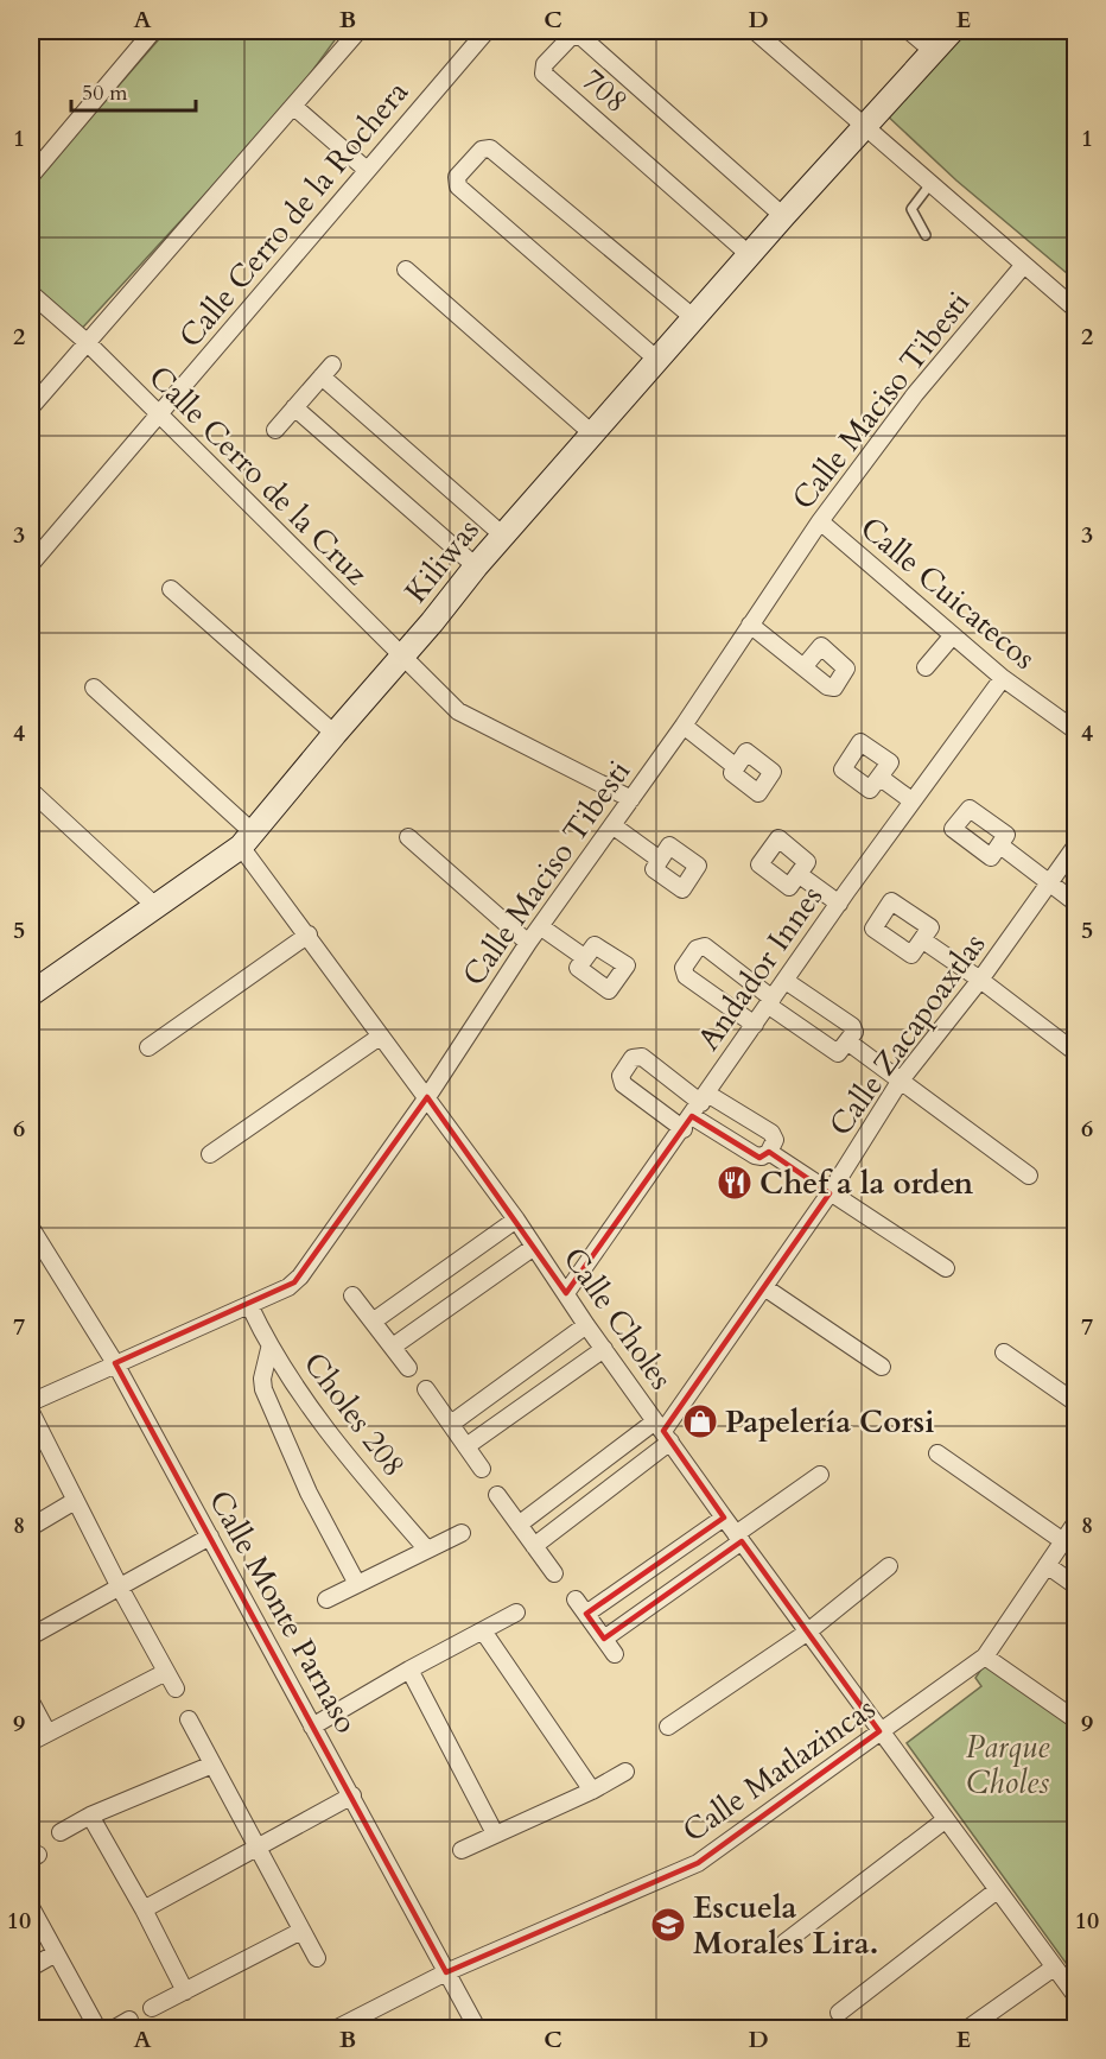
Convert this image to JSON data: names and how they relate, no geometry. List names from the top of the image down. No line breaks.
{"streets":{"street":["708","Calle Cerro de la Rochera","Calle Maciso Tibesti","Calle Cerro de la Cruz","Kiliwas","Calle Cuicatecos","Andador Innes","Calle Zacapoaxtlas","Calle Choles","Choles 208","Calle Monte Parnaso","Calle Matlazincas"]},"crossings":[["708","Kiliwas"],["Calle Cerro de la Rochera","Calle Cerro de la Cruz"],["Calle Maciso Tibesti","Calle Cerro de la Cruz"],["Calle Maciso Tibesti","Calle Cuicatecos"],["Calle Maciso Tibesti","Calle Choles"],["Calle Maciso Tibesti","Choles 208"],["Calle Maciso Tibesti","Calle Monte Parnaso"],["Calle Cerro de la Cruz","Kiliwas"],["Kiliwas","Calle Choles"],["Calle Cuicatecos","Andador Innes"],["Andador Innes","Calle Choles"],["Calle Zacapoaxtlas","Calle Choles"],["Calle Choles","Calle Matlazincas"],["Calle Monte Parnaso","Calle Matlazincas"]],"parks":["Parque Choles"],"places":{"restaurant":["Chef a la orden"],"shop":["Papelería Corsi"],"school or university":["Escuela Morales Lira."]},"scale_bar":"50 m","grid":{"columns":["A","B","C","D","E"],"rows":["1","2","3","4","5","6","7","8","9","10"]}}
